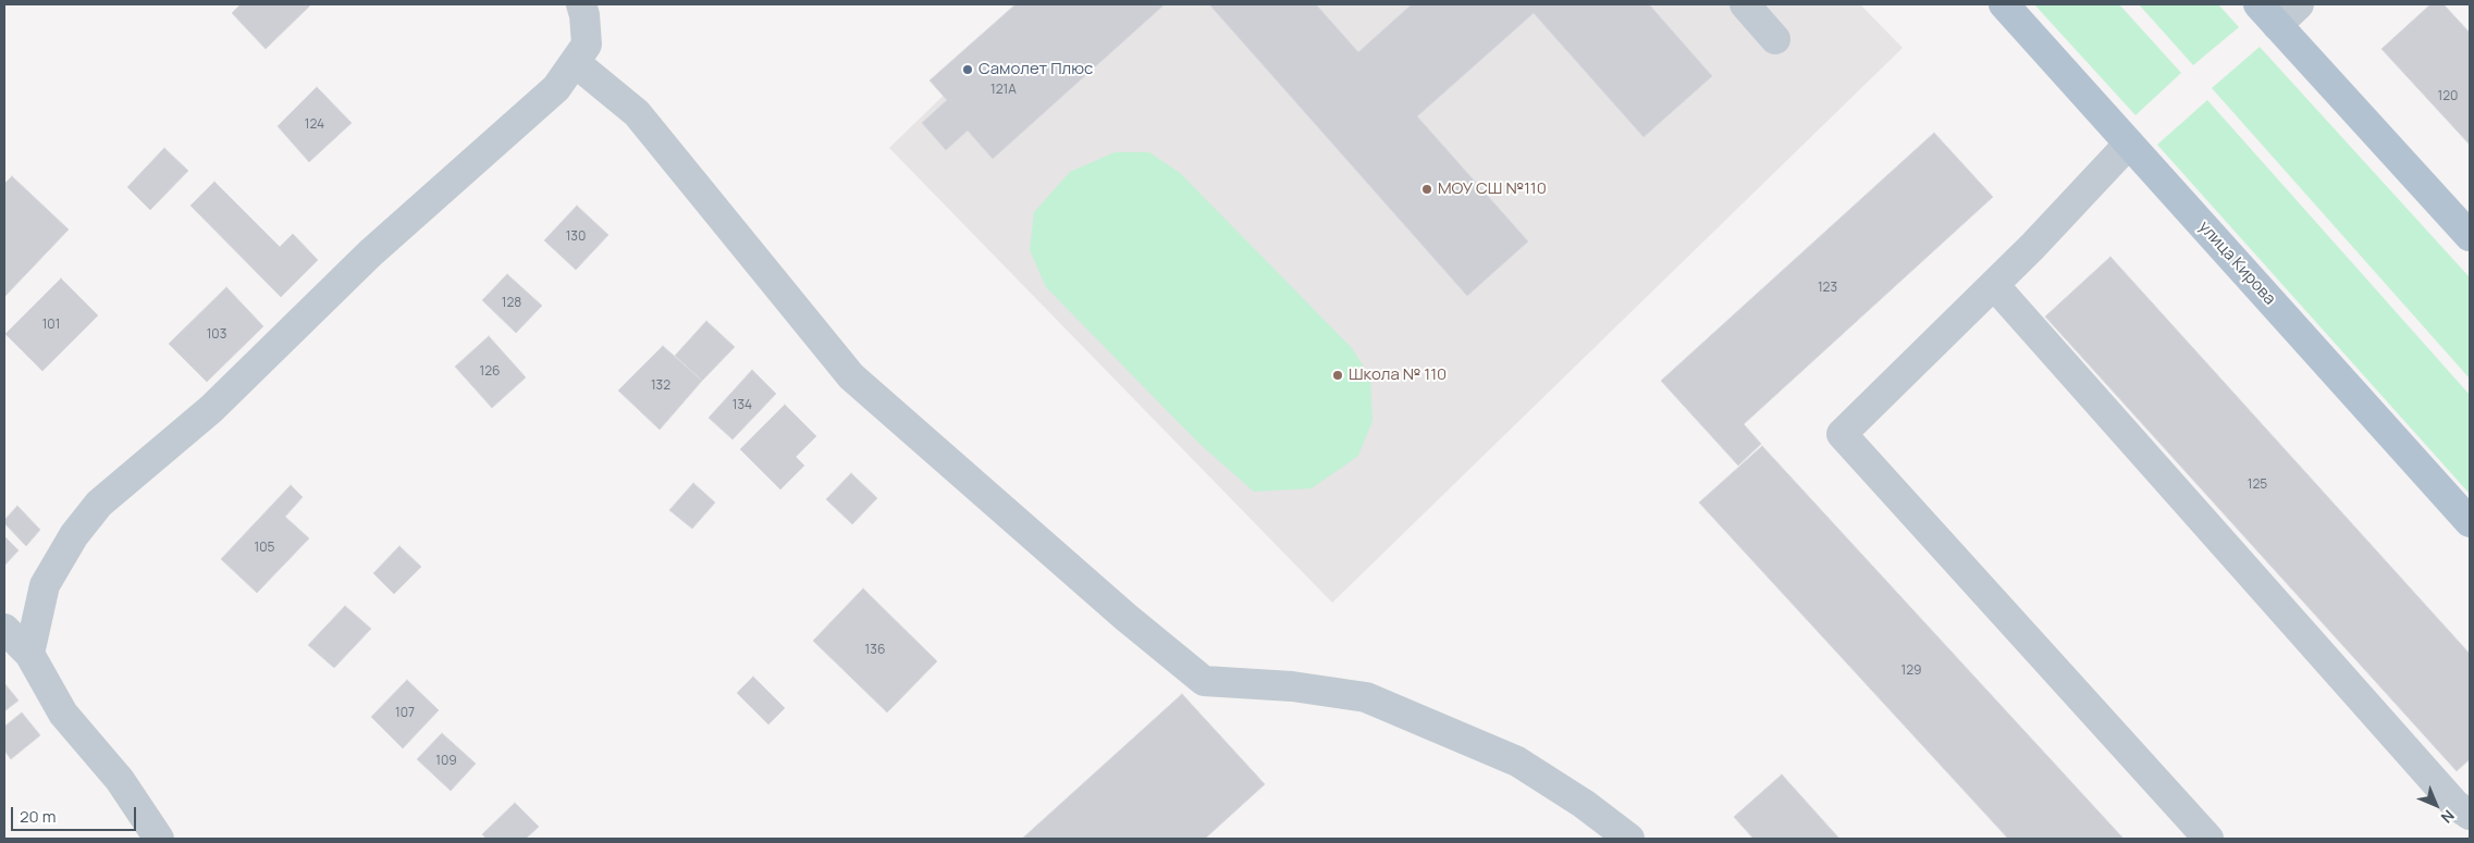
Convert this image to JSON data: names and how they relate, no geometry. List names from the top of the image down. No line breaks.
{"streets":{"main road":["улица Кирова"]},"places":["Самолет Плюс","МОУ СШ №110","Школа № 110"],"house_numbers":["121А","120","124","130","123","128","101","103","126","132","134","125","105","136","129","107","109"],"scale_bar":"20 m","north":"bottom right"}
